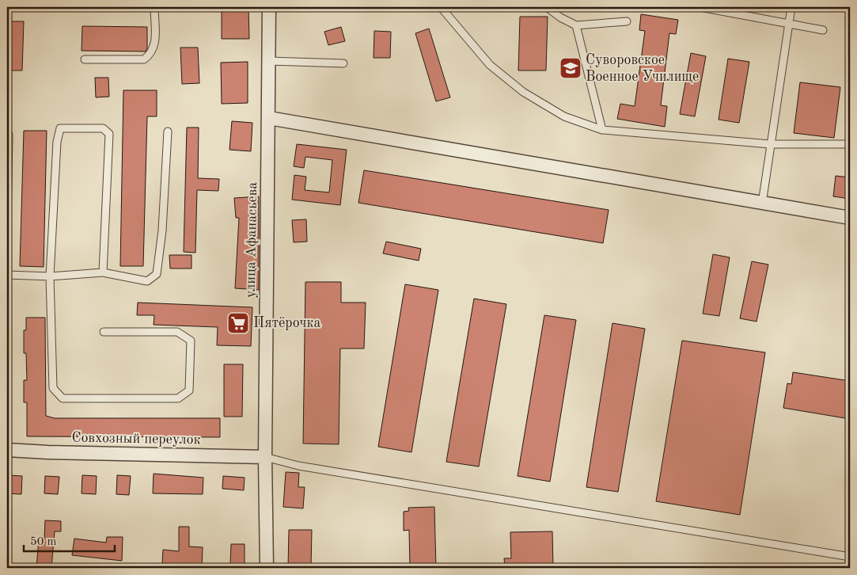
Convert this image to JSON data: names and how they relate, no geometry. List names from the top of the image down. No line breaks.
{"streets":{"street":["улица Афанасьева","Совхозный переулок"]},"crossings":[["улица Афанасьева","Совхозный переулок"]],"places":{"school or university":["Суворовское Военное Училище"],"supermarket":["Пятёрочка"]},"scale_bar":"50 m"}
